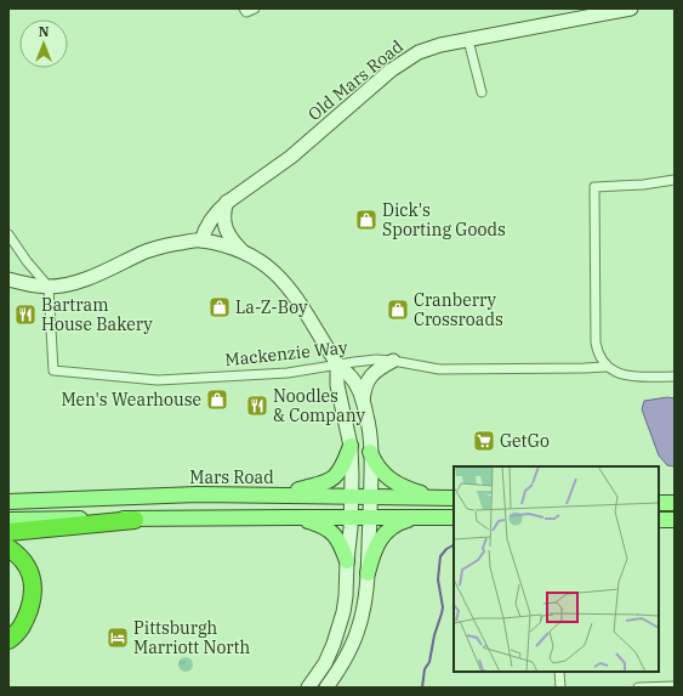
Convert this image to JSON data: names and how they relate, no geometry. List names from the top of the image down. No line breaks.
{"streets":{"main road":["Mars Road"],"street":["Old Mars Road","Mackenzie Way"]},"places":{"shop":["Dick's Sporting Goods","La-Z-Boy","Cranberry Crossroads","Men's Wearhouse"],"restaurant":["Bartram House Bakery","Noodles & Company"],"supermarket":["GetGo"],"hotel":["Pittsburgh Marriott North"]},"north":"top"}
